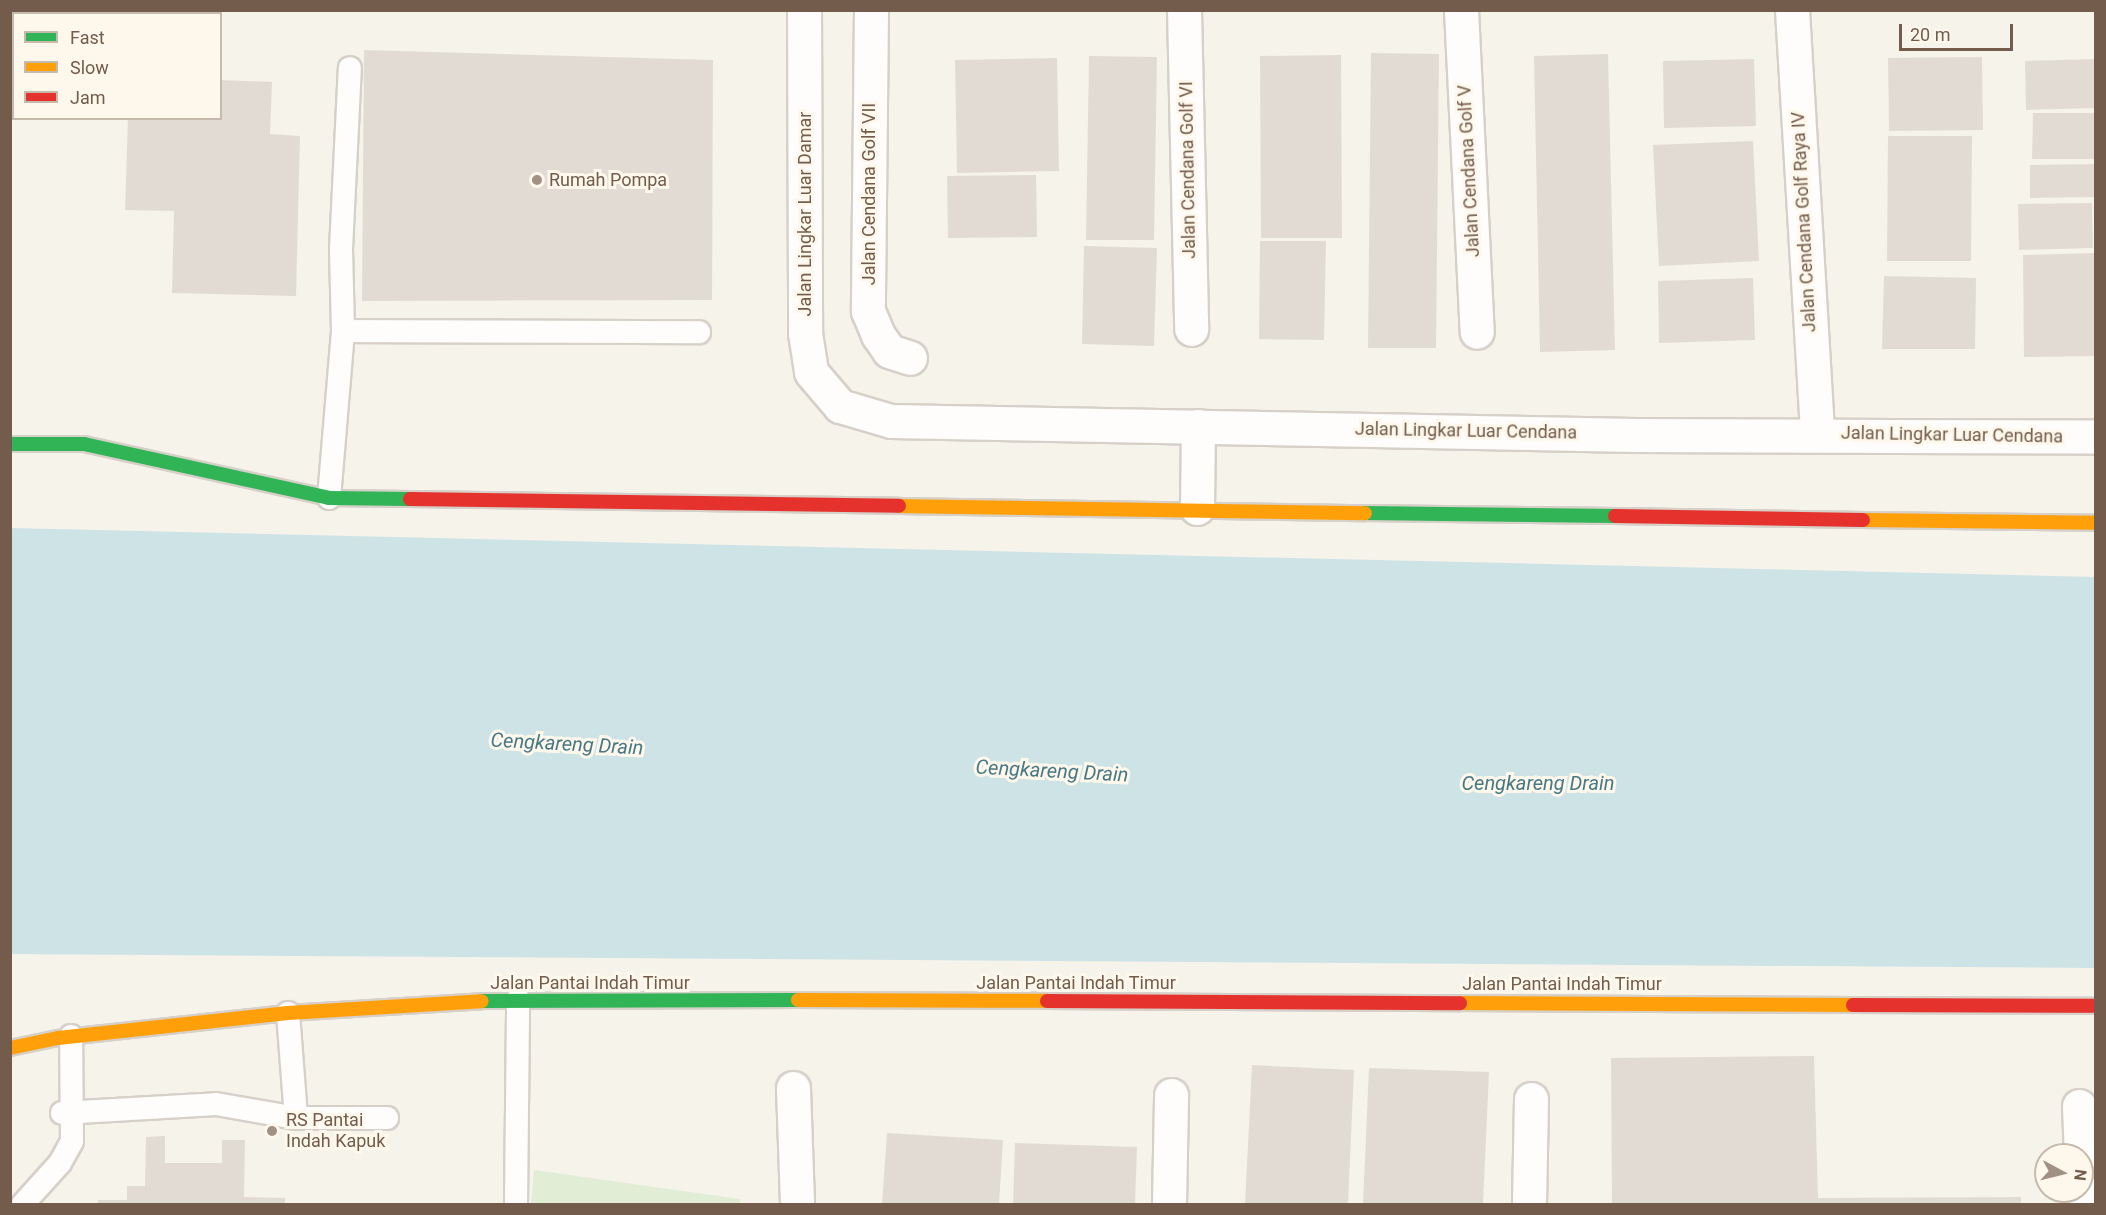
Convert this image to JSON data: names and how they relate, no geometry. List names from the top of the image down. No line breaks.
{"streets":{"street":["Jalan Cendana Golf VI","Jalan Cendana Golf V","Jalan Cendana Golf VII","Jalan Lingkar Luar Damar","Jalan Cendana Golf Raya IV","Jalan Lingkar Luar Cendana","Jalan Pantai Indah Timur"]},"crossings":[["Jalan Lingkar Luar Damar","Jalan Lingkar Luar Cendana"],["Jalan Cendana Golf Raya IV","Jalan Lingkar Luar Cendana"]],"water":["Cengkareng Drain"],"places":["Rumah Pompa","RS Pantai Indah Kapuk"],"legend":["Fast","Slow","Jam"],"scale_bar":"20 m","north":"right"}
